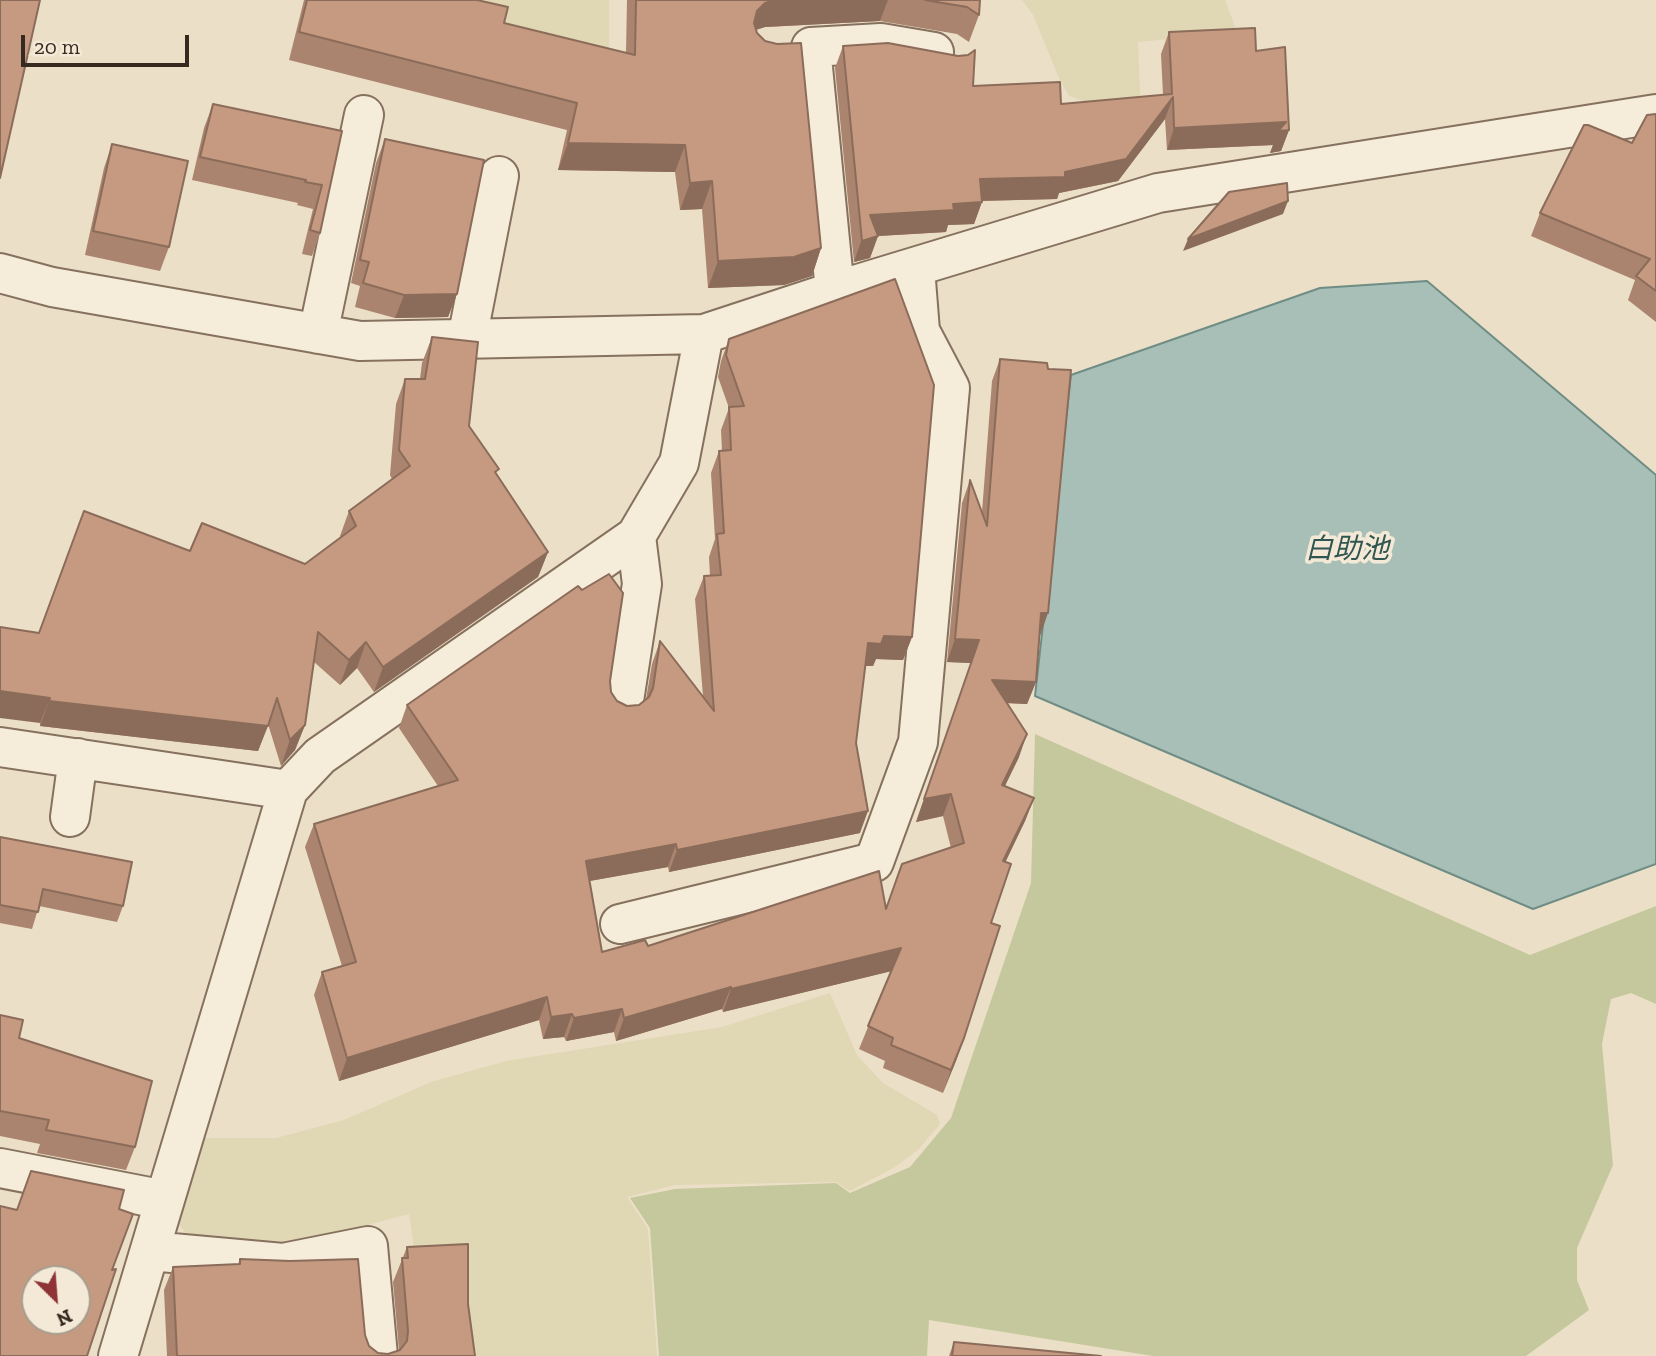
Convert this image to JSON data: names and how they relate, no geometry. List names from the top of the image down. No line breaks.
{"water":["白助池"],"scale_bar":"20 m","north":"bottom right"}
